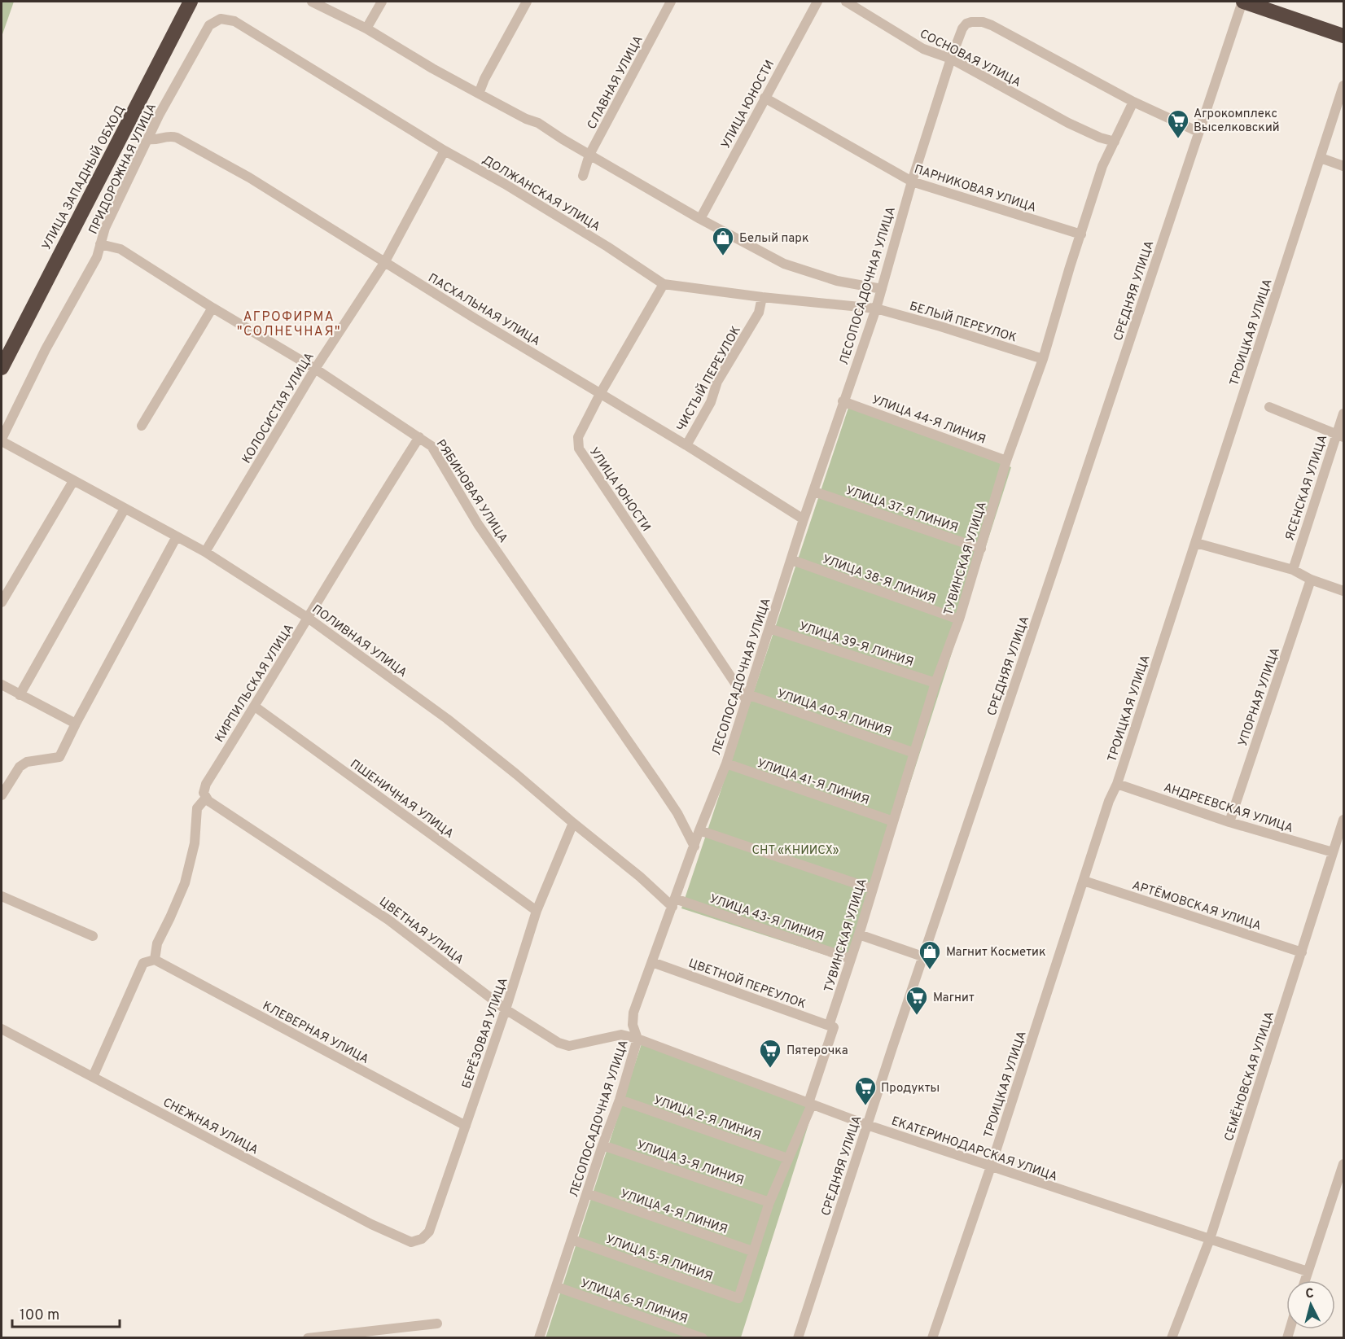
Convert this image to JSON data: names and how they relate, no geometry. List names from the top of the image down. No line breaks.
{"streets":{"highway":["УЛИЦА ЗАПАДНЫЙ ОБХОД"],"street":["СОСНОВАЯ УЛИЦА","СЛАВНАЯ УЛИЦА","УЛИЦА ЮНОСТИ","ПРИДОРОЖНАЯ УЛИЦА","ПАРНИКОВАЯ УЛИЦА","ДОЛЖАНСКАЯ УЛИЦА","ЛЕСОПОСАДОЧНАЯ УЛИЦА","СРЕДНЯЯ УЛИЦА","ПАСХАЛЬНАЯ УЛИЦА","БЕЛЫЙ ПЕРЕУЛОК","ТРОИЦКАЯ УЛИЦА","ЧИСТЫЙ ПЕРЕУЛОК","КОЛОСИСТАЯ УЛИЦА","УЛИЦА 44-Я ЛИНИЯ","ЯСЕНСКАЯ УЛИЦА","РЯБИНОВАЯ УЛИЦА","УЛИЦА 37-Я ЛИНИЯ","ТУВИНСКАЯ УЛИЦА","УЛИЦА 38-Я ЛИНИЯ","ПОЛИВНАЯ УЛИЦА","УЛИЦА 39-Я ЛИНИЯ","КИРПИЛЬСКАЯ УЛИЦА","УПОРНАЯ УЛИЦА","УЛИЦА 40-Я ЛИНИЯ","УЛИЦА 41-Я ЛИНИЯ","ПШЕНИЧНАЯ УЛИЦА","АНДРЕЕВСКАЯ УЛИЦА","АРТЁМОВСКАЯ УЛИЦА","УЛИЦА 43-Я ЛИНИЯ","ЦВЕТНАЯ УЛИЦА","ЦВЕТНОЙ ПЕРЕУЛОК","КЛЕВЕРНАЯ УЛИЦА","БЕРЁЗОВАЯ УЛИЦА","СЕМЁНОВСКАЯ УЛИЦА","УЛИЦА 2-Я ЛИНИЯ","СНЕЖНАЯ УЛИЦА","ЕКАТЕРИНОДАРСКАЯ УЛИЦА","УЛИЦА 3-Я ЛИНИЯ","УЛИЦА 4-Я ЛИНИЯ","УЛИЦА 5-Я ЛИНИЯ","УЛИЦА 6-Я ЛИНИЯ"]},"crossings":[["СОСНОВАЯ УЛИЦА","ЛЕСОПОСАДОЧНАЯ УЛИЦА"],["СОСНОВАЯ УЛИЦА","ТУВИНСКАЯ УЛИЦА"],["УЛИЦА ЮНОСТИ","ПАРНИКОВАЯ УЛИЦА"],["УЛИЦА ЮНОСТИ","ДОЛЖАНСКАЯ УЛИЦА"],["УЛИЦА ЮНОСТИ","ЛЕСОПОСАДОЧНАЯ УЛИЦА"],["УЛИЦА ЮНОСТИ","ПАСХАЛЬНАЯ УЛИЦА"],["УЛИЦА ЮНОСТИ","УЛИЦА 40-Я ЛИНИЯ"],["ПРИДОРОЖНАЯ УЛИЦА","ДОЛЖАНСКАЯ УЛИЦА"],["ПРИДОРОЖНАЯ УЛИЦА","ПАСХАЛЬНАЯ УЛИЦА"],["ПРИДОРОЖНАЯ УЛИЦА","РЯБИНОВАЯ УЛИЦА"],["ПРИДОРОЖНАЯ УЛИЦА","ПОЛИВНАЯ УЛИЦА"],["ПАРНИКОВАЯ УЛИЦА","ЛЕСОПОСАДОЧНАЯ УЛИЦА"],["ПАРНИКОВАЯ УЛИЦА","ТУВИНСКАЯ УЛИЦА"],["ДОЛЖАНСКАЯ УЛИЦА","ЛЕСОПОСАДОЧНАЯ УЛИЦА"],["ДОЛЖАНСКАЯ УЛИЦА","БЕЛЫЙ ПЕРЕУЛОК"],["ДОЛЖАНСКАЯ УЛИЦА","ЧИСТЫЙ ПЕРЕУЛОК"],["ДОЛЖАНСКАЯ УЛИЦА","КОЛОСИСТАЯ УЛИЦА"],["ЛЕСОПОСАДОЧНАЯ УЛИЦА","ПАСХАЛЬНАЯ УЛИЦА"],["ЛЕСОПОСАДОЧНАЯ УЛИЦА","БЕЛЫЙ ПЕРЕУЛОК"],["ЛЕСОПОСАДОЧНАЯ УЛИЦА","УЛИЦА 44-Я ЛИНИЯ"],["ЛЕСОПОСАДОЧНАЯ УЛИЦА","РЯБИНОВАЯ УЛИЦА"],["ЛЕСОПОСАДОЧНАЯ УЛИЦА","УЛИЦА 37-Я ЛИНИЯ"],["ЛЕСОПОСАДОЧНАЯ УЛИЦА","ТУВИНСКАЯ УЛИЦА"],["ЛЕСОПОСАДОЧНАЯ УЛИЦА","УЛИЦА 38-Я ЛИНИЯ"],["ЛЕСОПОСАДОЧНАЯ УЛИЦА","ПОЛИВНАЯ УЛИЦА"],["ЛЕСОПОСАДОЧНАЯ УЛИЦА","УЛИЦА 39-Я ЛИНИЯ"],["ЛЕСОПОСАДОЧНАЯ УЛИЦА","УЛИЦА 40-Я ЛИНИЯ"],["ЛЕСОПОСАДОЧНАЯ УЛИЦА","УЛИЦА 41-Я ЛИНИЯ"],["ЛЕСОПОСАДОЧНАЯ УЛИЦА","УЛИЦА 43-Я ЛИНИЯ"],["ЛЕСОПОСАДОЧНАЯ УЛИЦА","ЦВЕТНАЯ УЛИЦА"],["ЛЕСОПОСАДОЧНАЯ УЛИЦА","ЦВЕТНОЙ ПЕРЕУЛОК"],["ЛЕСОПОСАДОЧНАЯ УЛИЦА","УЛИЦА 2-Я ЛИНИЯ"],["ЛЕСОПОСАДОЧНАЯ УЛИЦА","ЕКАТЕРИНОДАРСКАЯ УЛИЦА"],["ЛЕСОПОСАДОЧНАЯ УЛИЦА","УЛИЦА 3-Я ЛИНИЯ"],["ЛЕСОПОСАДОЧНАЯ УЛИЦА","УЛИЦА 4-Я ЛИНИЯ"],["ЛЕСОПОСАДОЧНАЯ УЛИЦА","УЛИЦА 5-Я ЛИНИЯ"],["ЛЕСОПОСАДОЧНАЯ УЛИЦА","УЛИЦА 6-Я ЛИНИЯ"],["СРЕДНЯЯ УЛИЦА","ЕКАТЕРИНОДАРСКАЯ УЛИЦА"],["ПАСХАЛЬНАЯ УЛИЦА","ЧИСТЫЙ ПЕРЕУЛОК"],["ПАСХАЛЬНАЯ УЛИЦА","КОЛОСИСТАЯ УЛИЦА"],["БЕЛЫЙ ПЕРЕУЛОК","ТУВИНСКАЯ УЛИЦА"],["ТРОИЦКАЯ УЛИЦА","АНДРЕЕВСКАЯ УЛИЦА"],["ТРОИЦКАЯ УЛИЦА","АРТЁМОВСКАЯ УЛИЦА"],["ТРОИЦКАЯ УЛИЦА","ЕКАТЕРИНОДАРСКАЯ УЛИЦА"],["КОЛОСИСТАЯ УЛИЦА","РЯБИНОВАЯ УЛИЦА"],["КОЛОСИСТАЯ УЛИЦА","ПОЛИВНАЯ УЛИЦА"],["УЛИЦА 44-Я ЛИНИЯ","ТУВИНСКАЯ УЛИЦА"],["РЯБИНОВАЯ УЛИЦА","КИРПИЛЬСКАЯ УЛИЦА"],["УЛИЦА 37-Я ЛИНИЯ","ТУВИНСКАЯ УЛИЦА"],["ТУВИНСКАЯ УЛИЦА","УЛИЦА 38-Я ЛИНИЯ"],["ТУВИНСКАЯ УЛИЦА","УЛИЦА 39-Я ЛИНИЯ"],["ТУВИНСКАЯ УЛИЦА","УЛИЦА 40-Я ЛИНИЯ"],["ТУВИНСКАЯ УЛИЦА","УЛИЦА 41-Я ЛИНИЯ"],["ТУВИНСКАЯ УЛИЦА","УЛИЦА 43-Я ЛИНИЯ"],["ТУВИНСКАЯ УЛИЦА","ЦВЕТНОЙ ПЕРЕУЛОК"],["ТУВИНСКАЯ УЛИЦА","УЛИЦА 2-Я ЛИНИЯ"],["ТУВИНСКАЯ УЛИЦА","ЕКАТЕРИНОДАРСКАЯ УЛИЦА"],["ТУВИНСКАЯ УЛИЦА","УЛИЦА 3-Я ЛИНИЯ"],["ТУВИНСКАЯ УЛИЦА","УЛИЦА 4-Я ЛИНИЯ"],["ТУВИНСКАЯ УЛИЦА","УЛИЦА 5-Я ЛИНИЯ"],["ПОЛИВНАЯ УЛИЦА","КИРПИЛЬСКАЯ УЛИЦА"],["ПОЛИВНАЯ УЛИЦА","УЛИЦА 43-Я ЛИНИЯ"],["ПОЛИВНАЯ УЛИЦА","БЕРЁЗОВАЯ УЛИЦА"],["КИРПИЛЬСКАЯ УЛИЦА","ПШЕНИЧНАЯ УЛИЦА"],["КИРПИЛЬСКАЯ УЛИЦА","ЦВЕТНАЯ УЛИЦА"],["КИРПИЛЬСКАЯ УЛИЦА","КЛЕВЕРНАЯ УЛИЦА"],["УПОРНАЯ УЛИЦА","АНДРЕЕВСКАЯ УЛИЦА"],["ПШЕНИЧНАЯ УЛИЦА","БЕРЁЗОВАЯ УЛИЦА"],["АНДРЕЕВСКАЯ УЛИЦА","СЕМЁНОВСКАЯ УЛИЦА"],["АРТЁМОВСКАЯ УЛИЦА","СЕМЁНОВСКАЯ УЛИЦА"],["ЦВЕТНАЯ УЛИЦА","БЕРЁЗОВАЯ УЛИЦА"],["ЦВЕТНАЯ УЛИЦА","ЕКАТЕРИНОДАРСКАЯ УЛИЦА"],["КЛЕВЕРНАЯ УЛИЦА","БЕРЁЗОВАЯ УЛИЦА"],["БЕРЁЗОВАЯ УЛИЦА","СНЕЖНАЯ УЛИЦА"],["СЕМЁНОВСКАЯ УЛИЦА","ЕКАТЕРИНОДАРСКАЯ УЛИЦА"]],"districts":["АГРОФИРМА \"СОЛНЕЧНАЯ\""],"parks":["СНТ «КНИИСХ»"],"places":{"supermarket":["Агрокомплекс Выселковский","Магнит","Пятерочка","Продукты"],"shop":["Белый парк","Магнит Косметик"]},"scale_bar":"100 m","north":"top"}
